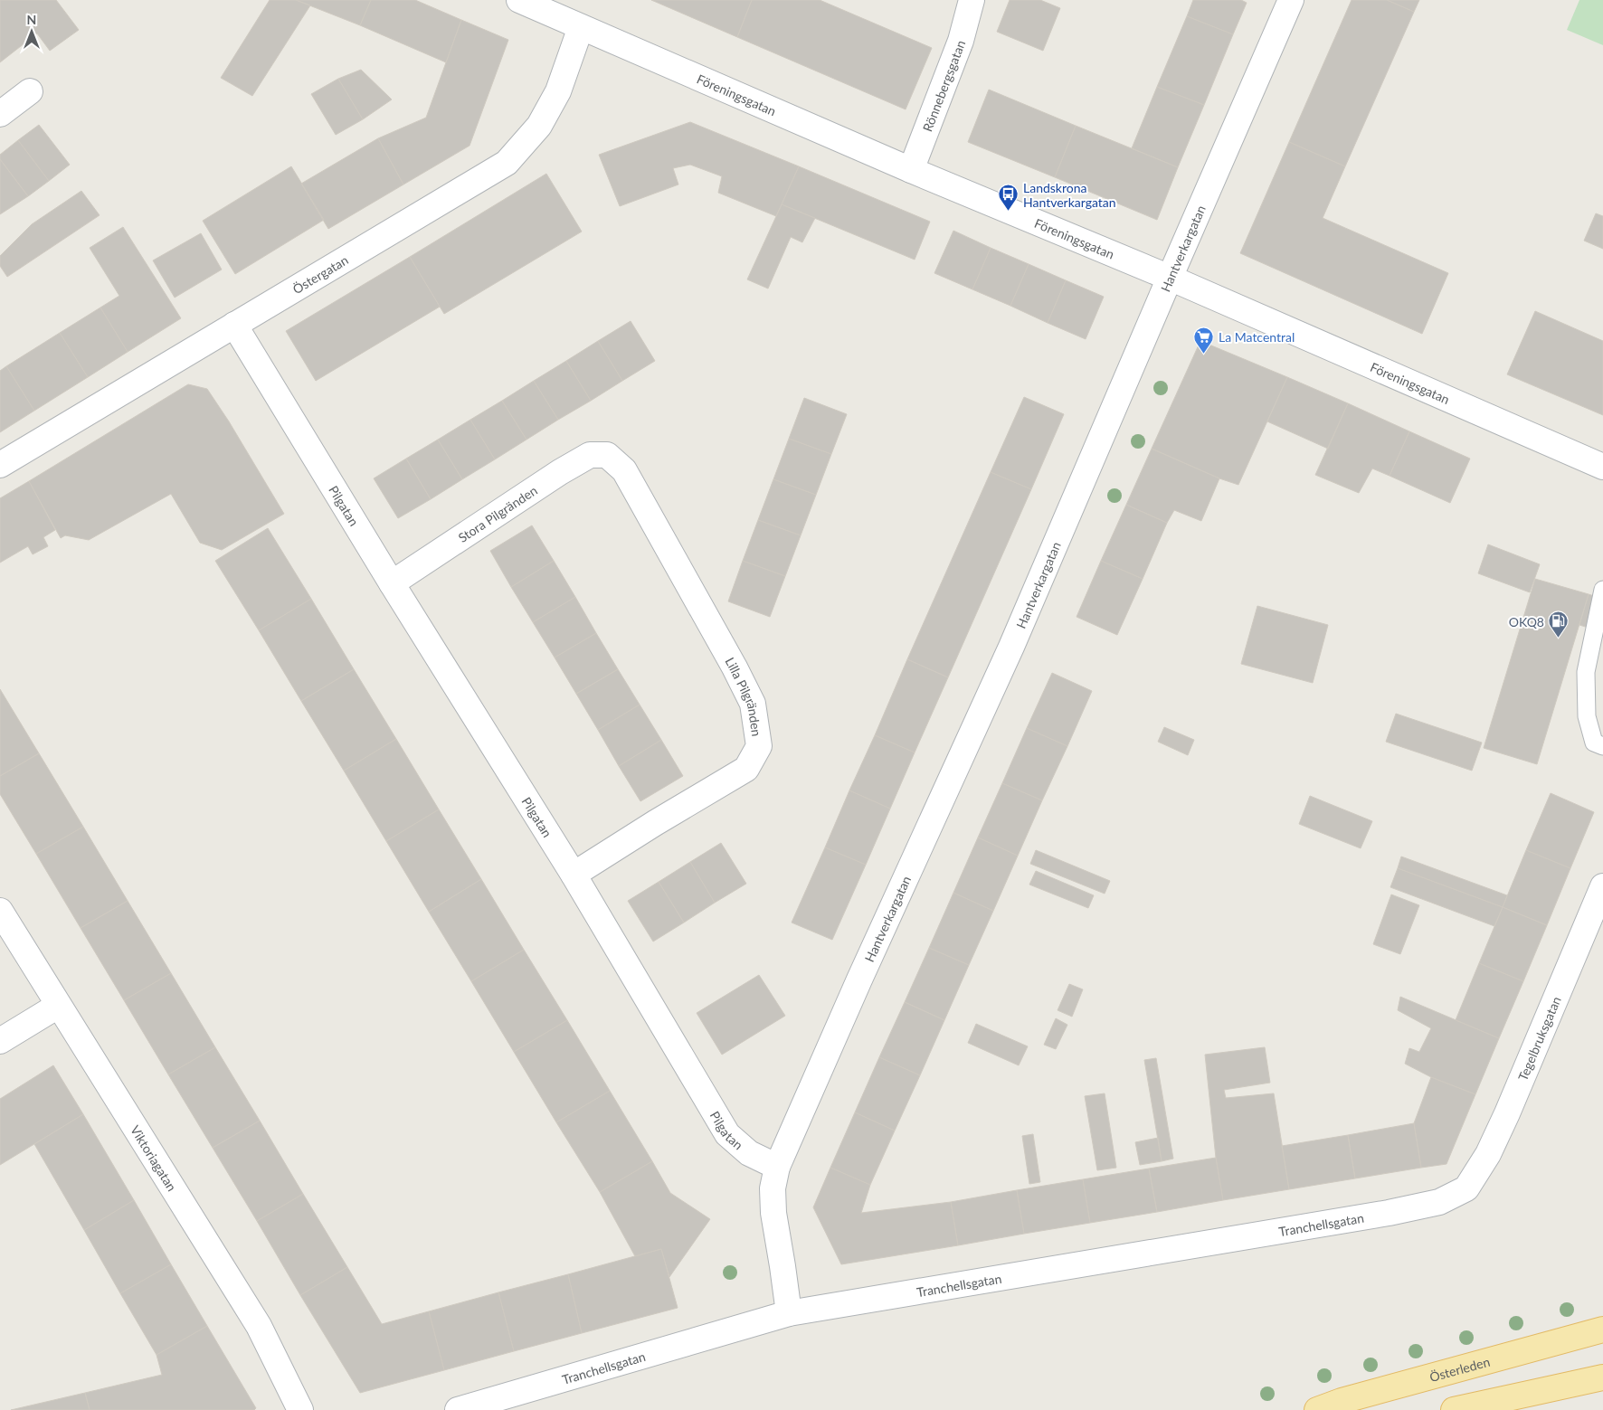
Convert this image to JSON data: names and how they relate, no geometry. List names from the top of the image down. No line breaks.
{"streets":{"main road":["Österleden"],"street":["Rönnebergsgatan","Föreningsgatan","Hantverkargatan","Östergatan","Pilgatan","Stora Pilgränden","Lilla Pilgränden","Tegelbruksgatan","Viktoriagatan","Tranchellsgatan"]},"crossings":[["Rönnebergsgatan","Föreningsgatan"],["Föreningsgatan","Hantverkargatan"],["Föreningsgatan","Östergatan"],["Hantverkargatan","Pilgatan"],["Östergatan","Pilgatan"],["Pilgatan","Stora Pilgränden"],["Pilgatan","Lilla Pilgränden"],["Stora Pilgränden","Lilla Pilgränden"],["Tegelbruksgatan","Tranchellsgatan"]],"places":{"bus stop":["Landskrona Hantverkargatan"],"supermarket":["La Matcentral"],"fuel station":["OKQ8"]},"north":"top"}
